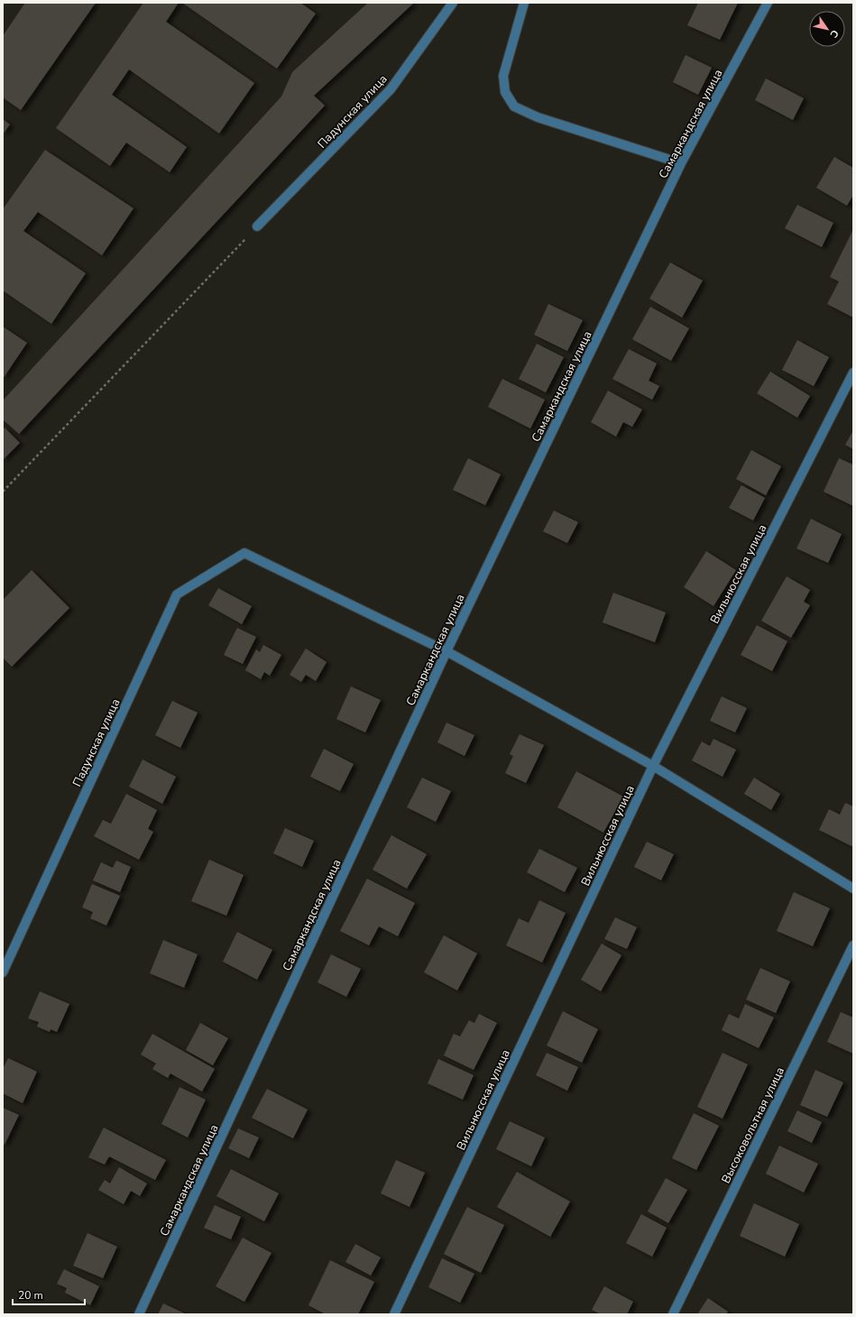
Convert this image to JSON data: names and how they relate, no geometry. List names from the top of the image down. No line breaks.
{"streets":{"street":["Падунская улица","Самаркандская улица","Вильнюсская улица","Высоковольтная улица"]},"crossings":[["Падунская улица","Самаркандская улица"]],"scale_bar":"20 m","north":"bottom right"}
